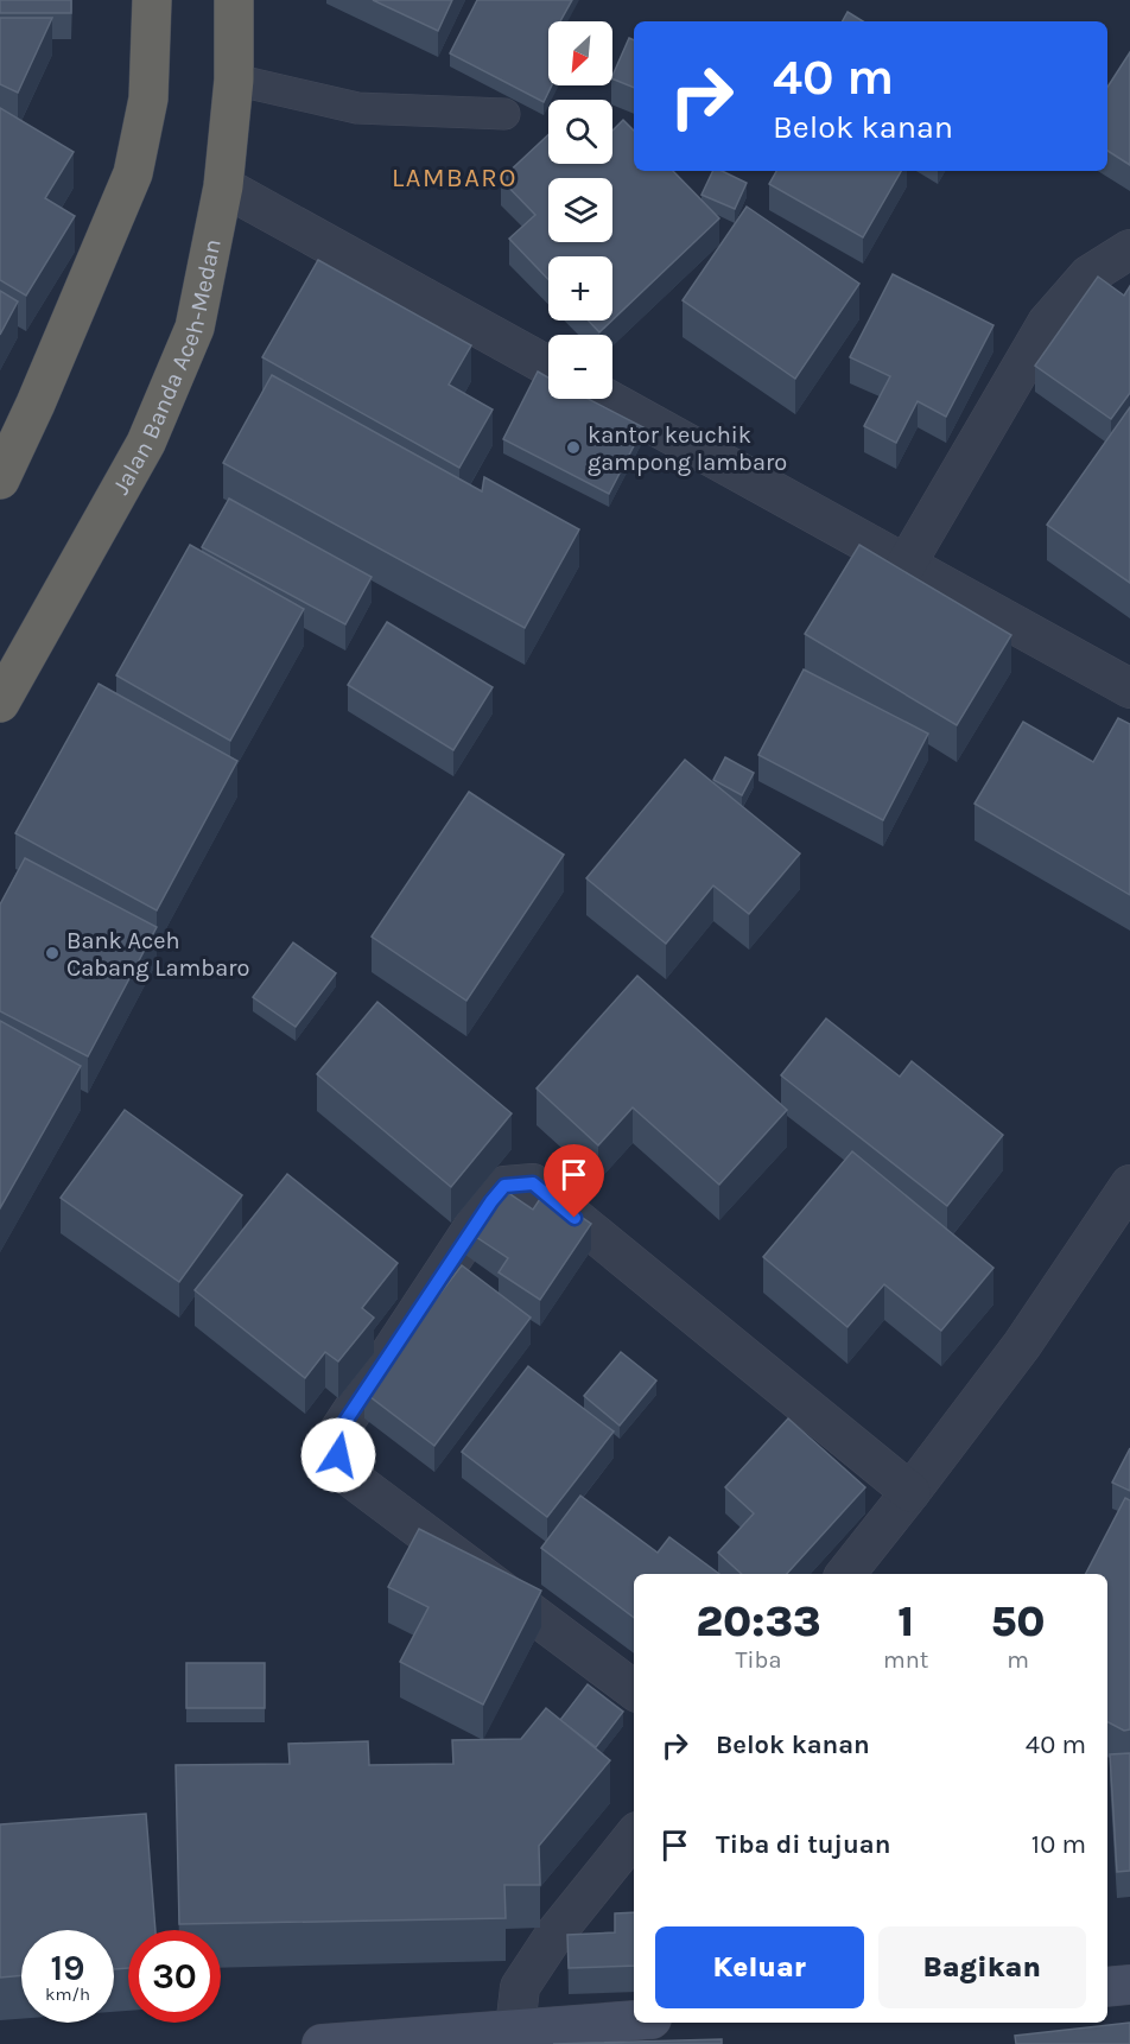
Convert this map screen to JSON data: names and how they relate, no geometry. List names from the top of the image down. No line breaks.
{"streets":{"highway":["Jalan Banda Aceh-Medan"]},"districts":["LAMBARO"],"places":["kantor keuchik gampong lambaro","Bank Aceh Cabang Lambaro"],"north":"bottom left","page":{"map_buttons":["+","−"],"turn":["40 m","Belok kanan"],"eta":["20:33","Tiba","1","mnt","50","m"],"list":[{"name":"Belok kanan","value":"40 m"},{"name":"Tiba di tujuan","value":"10 m"}],"buttons":["Keluar","Bagikan"],"speed":"19 km/h","limit":"30"}}
